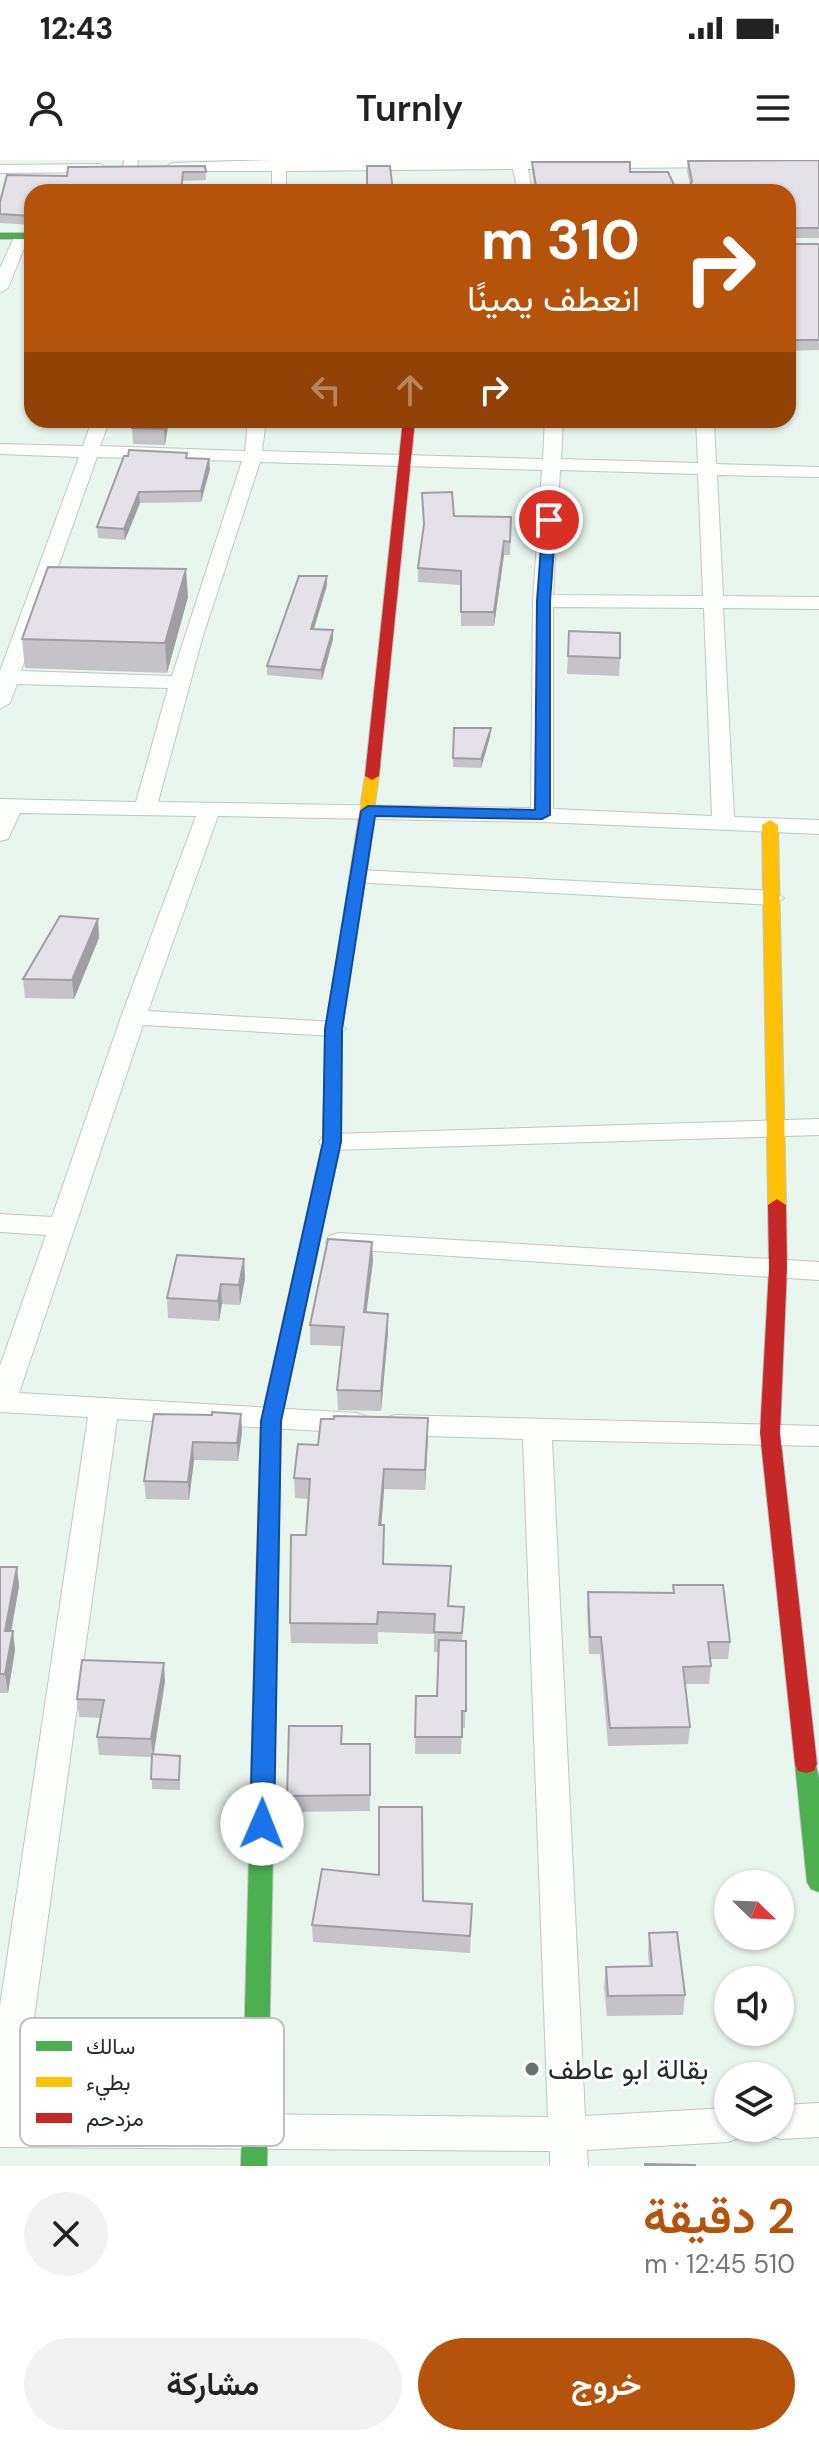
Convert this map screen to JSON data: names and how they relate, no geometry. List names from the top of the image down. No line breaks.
{"places":["بقالة ابو عاطف"],"legend":["سالك","بطيء","مزدحم"],"north":"bottom right","page":{"status":"12:43","header":"Turnly","turn":["310 m","انعطف يمينًا"],"heading":["2 دقيقة","510 m · 12:45"],"buttons":["خروج","مشاركة"]}}
